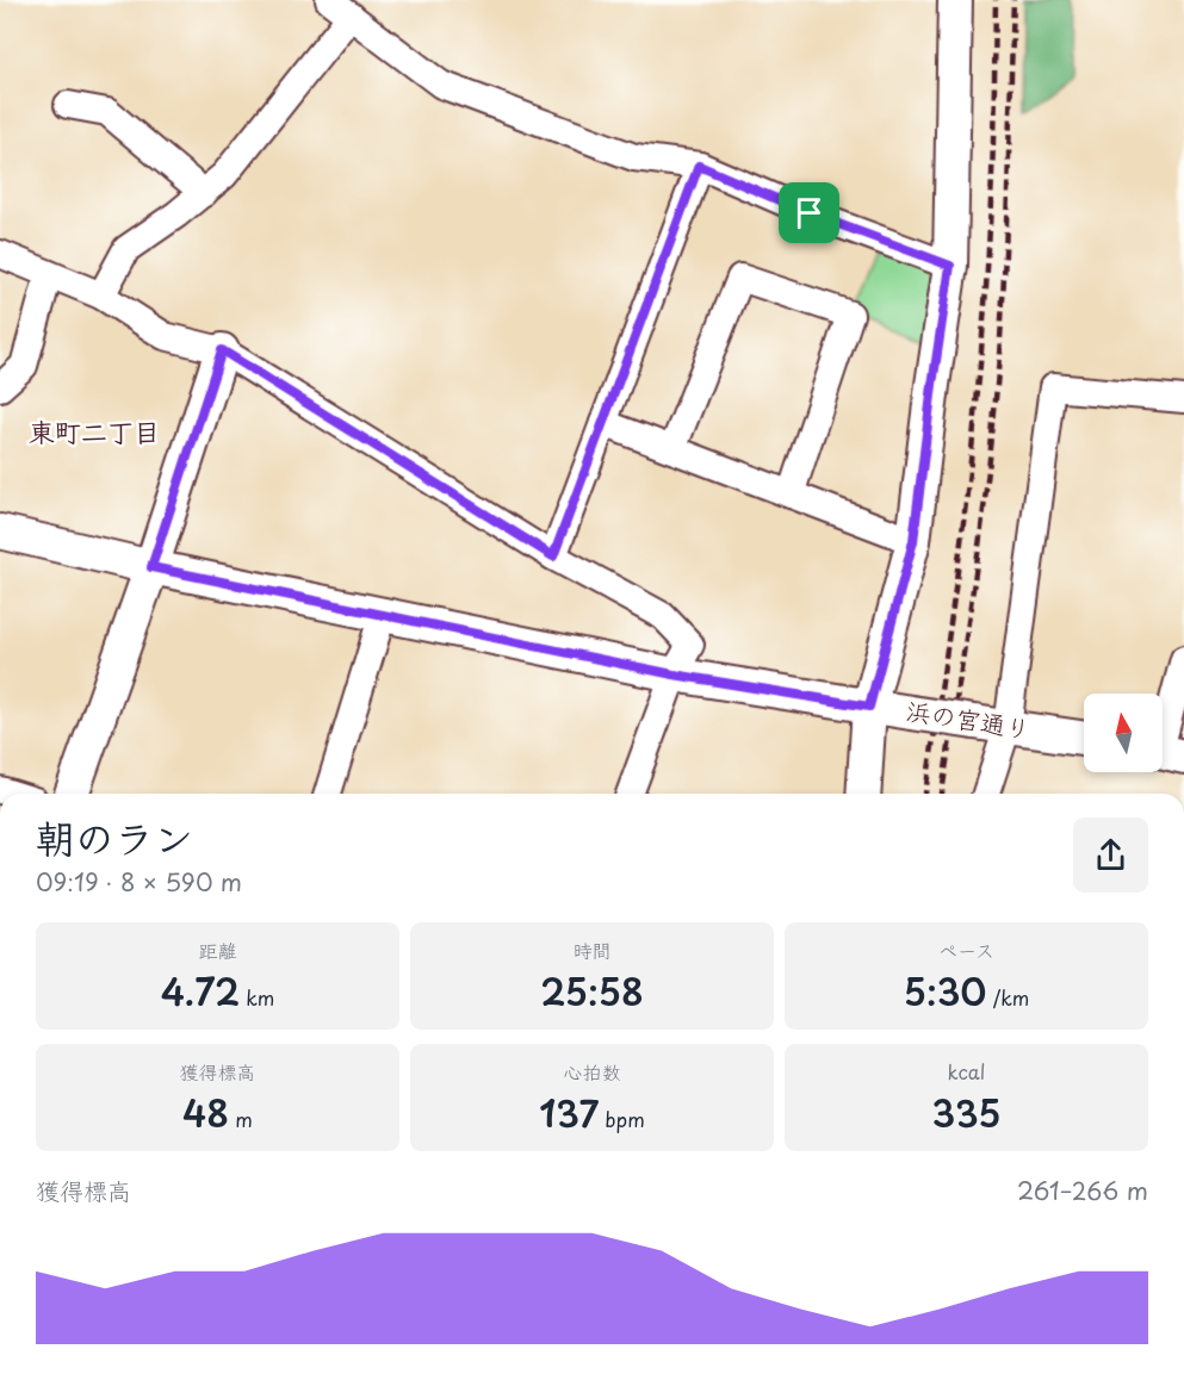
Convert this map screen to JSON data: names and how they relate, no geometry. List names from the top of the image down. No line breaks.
{"streets":{"street":["浜の宮通り"]},"districts":["東町二丁目"],"north":"top","page":{"heading":["朝のラン","09:19 · 8 × 590 m"],"stats":[["距離","4.72 km"],["時間","25:58"],["ペース","5:30 /km"],["獲得標高","48 m"],["心拍数","137 bpm"],["kcal","335"]],"chart":["獲得標高","261–266 m"]}}
